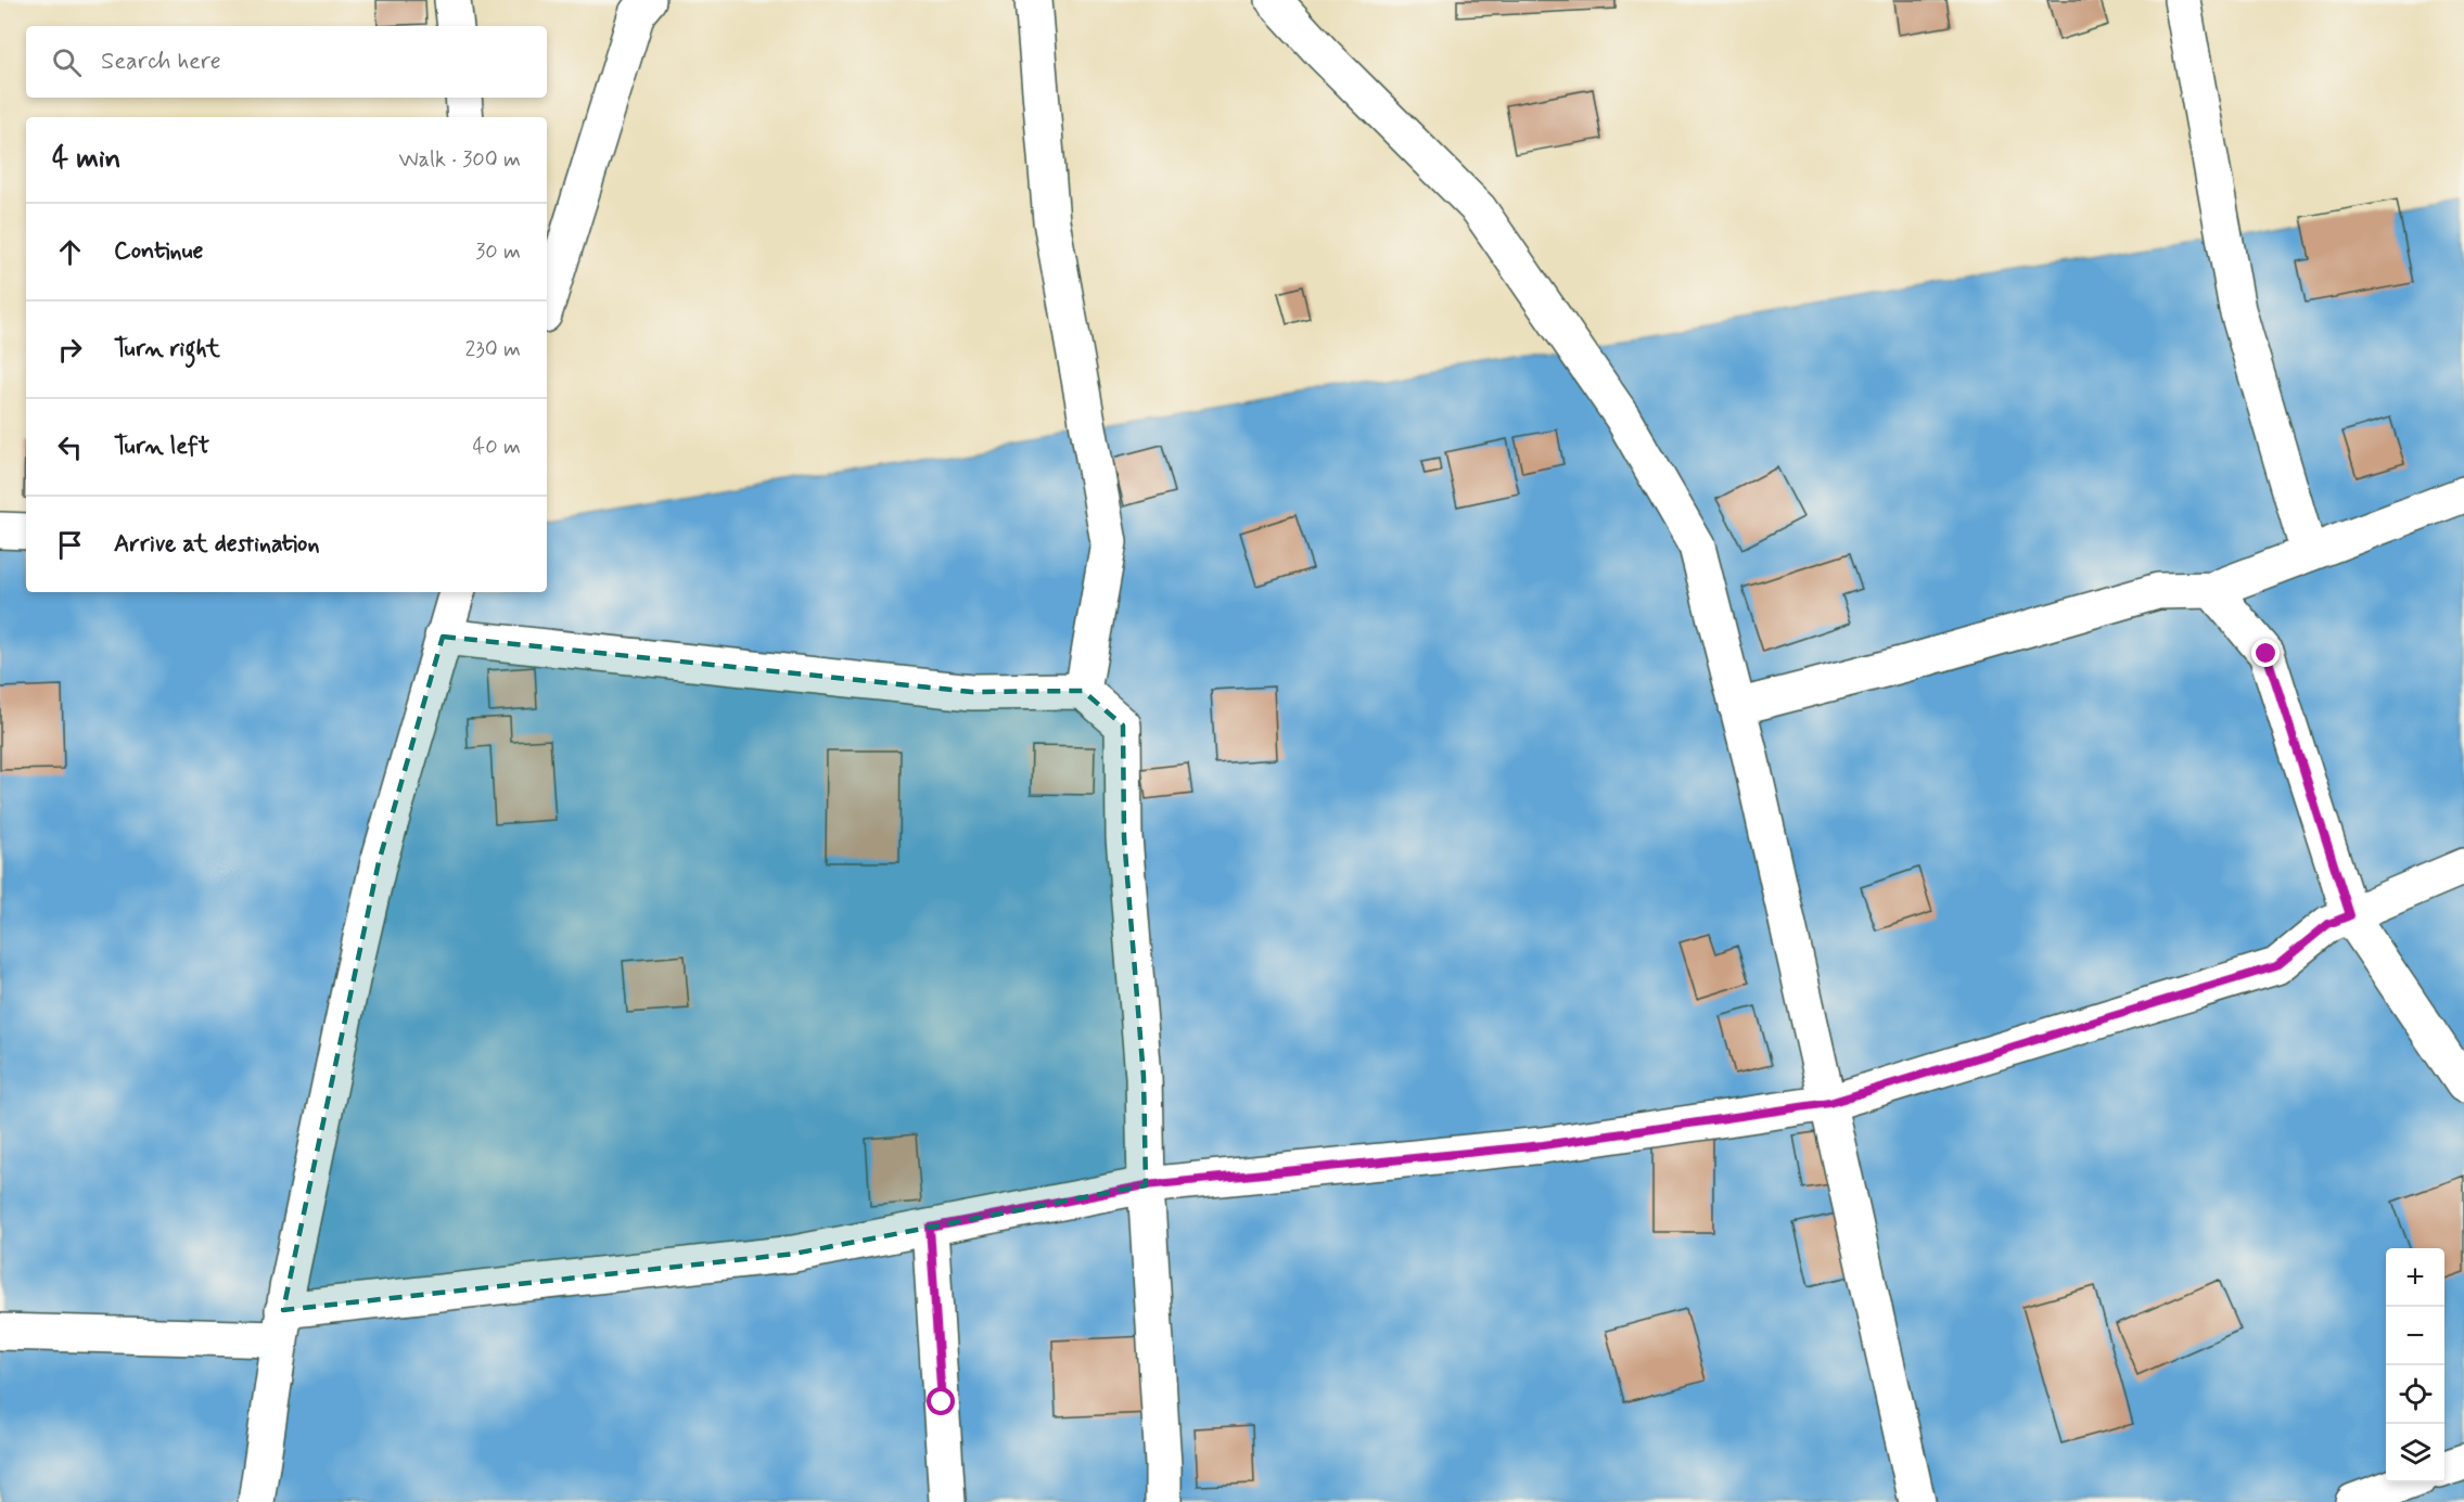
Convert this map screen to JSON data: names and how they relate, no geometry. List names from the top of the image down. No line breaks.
{"page":{"search":"Search here","heading":["4 min","Walk · 300 m"],"list":[["Continue","30 m"],["Turn right","230 m"],["Turn left","40 m"],"Arrive at destination"],"map_buttons":["+","−"]}}
